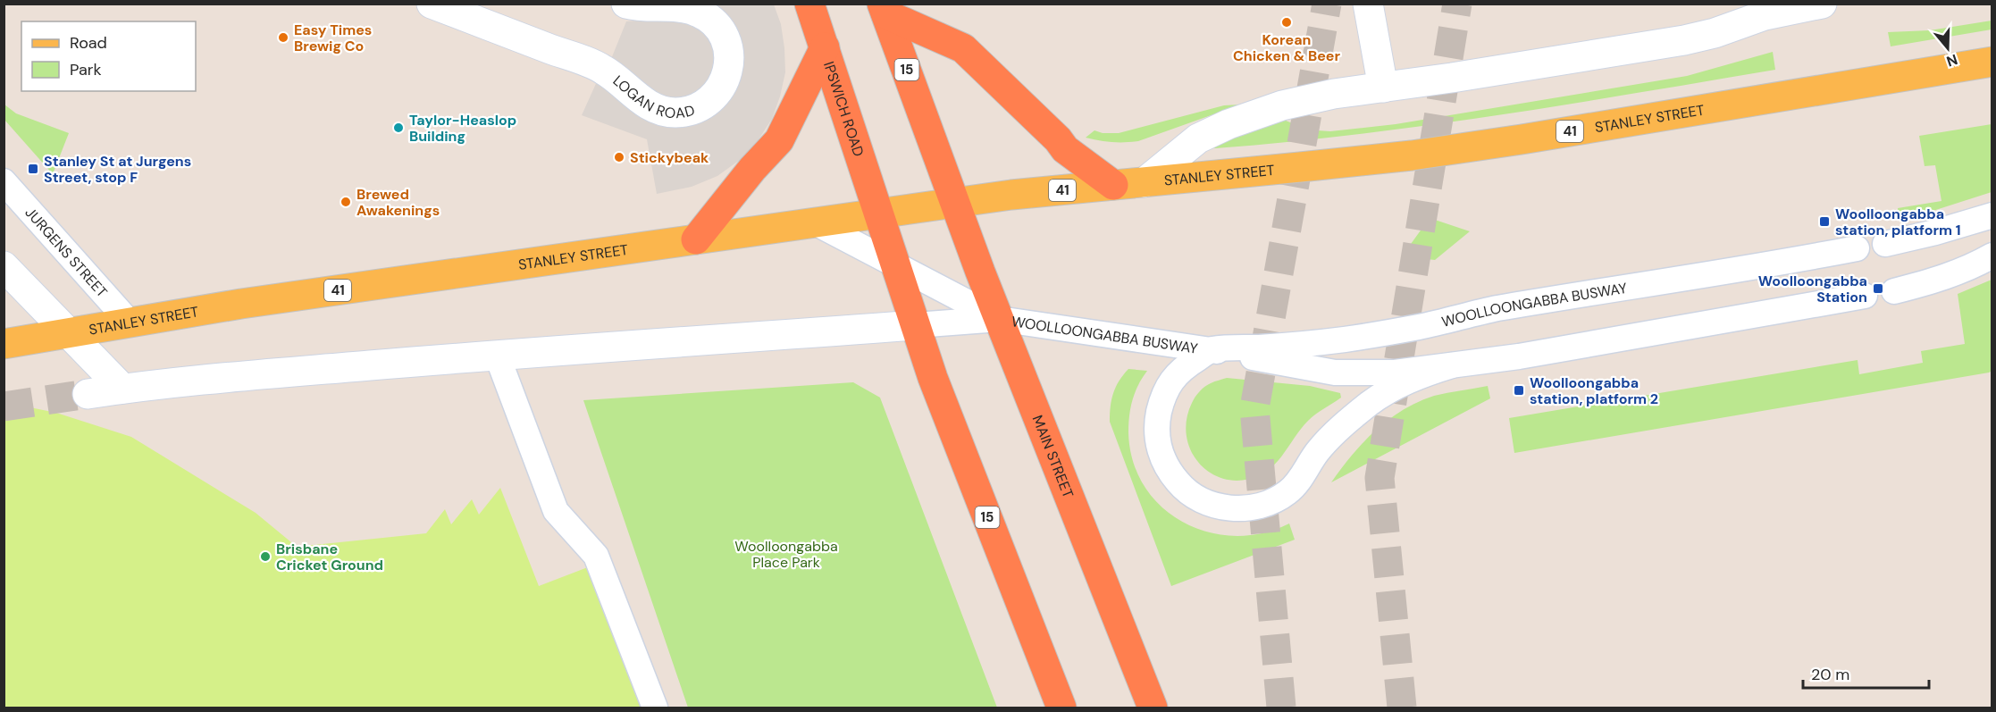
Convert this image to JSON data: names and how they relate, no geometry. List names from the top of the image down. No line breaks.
{"streets":{"highway":["15","IPSWICH ROAD","MAIN STREET"],"main road":["STANLEY STREET","41"],"street":["LOGAN ROAD"],"lane":["JURGENS STREET","WOOLLOONGABBA BUSWAY"]},"crossings":[["15","IPSWICH ROAD"],["15","STANLEY STREET"],["15","WOOLLOONGABBA BUSWAY"],["15","MAIN STREET"],["IPSWICH ROAD","STANLEY STREET"],["STANLEY STREET","JURGENS STREET"],["STANLEY STREET","WOOLLOONGABBA BUSWAY"],["STANLEY STREET","MAIN STREET"],["WOOLLOONGABBA BUSWAY","MAIN STREET"]],"parks":["Woolloongabba Place Park"],"places":{"other":["Korean Chicken & Beer","Easy Times Brewig Co","Taylor-Heaslop Building","Stickybeak","Brewed Awakenings","Brisbane Cricket Ground"],"transit":["Stanley St at Jurgens Street, stop F","Woolloongabba station, platform 1","Woolloongabba Station","Woolloongabba station, platform 2"]},"legend":["Road","Park"],"scale_bar":"20 m","north":"bottom"}
